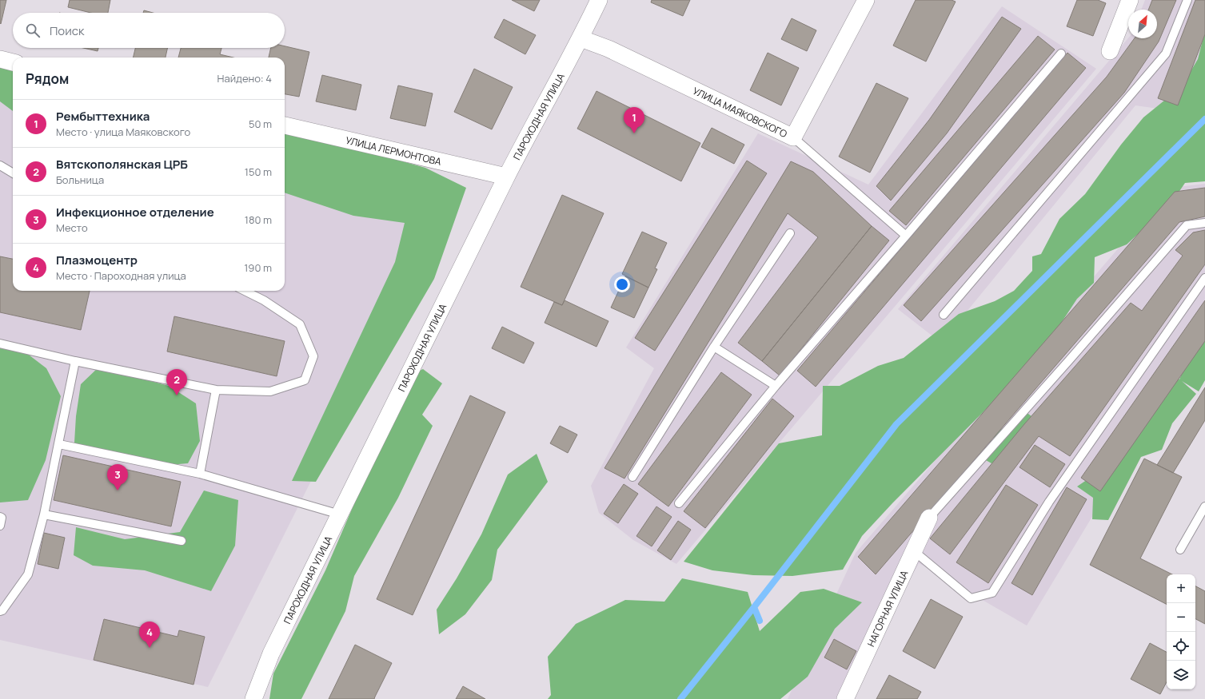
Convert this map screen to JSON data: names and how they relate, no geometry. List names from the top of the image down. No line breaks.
{"streets":{"street":["УЛИЦА МАЯКОВСКОГО","ПАРОХОДНАЯ УЛИЦА","УЛИЦА ЛЕРМОНТОВА","НАГОРНАЯ УЛИЦА"]},"crossings":[["УЛИЦА МАЯКОВСКОГО","ПАРОХОДНАЯ УЛИЦА"],["ПАРОХОДНАЯ УЛИЦА","УЛИЦА ЛЕРМОНТОВА"]],"north":"top right","page":{"search":"Поиск","heading":["Рядом","Найдено: 4"],"list":[{"mark":"1","name":"Рембыттехника","note":"Место · улица Маяковского","value":"50 m"},{"mark":"2","name":"Вятскополянская ЦРБ","note":"Больница","value":"150 m"},{"mark":"3","name":"Инфекционное отделение","note":"Место","value":"180 m"},{"mark":"4","name":"Плазмоцентр","note":"Место · Пароходная улица","value":"190 m"}],"pins":["1","2","3","4"],"map_buttons":["+","−"]}}
